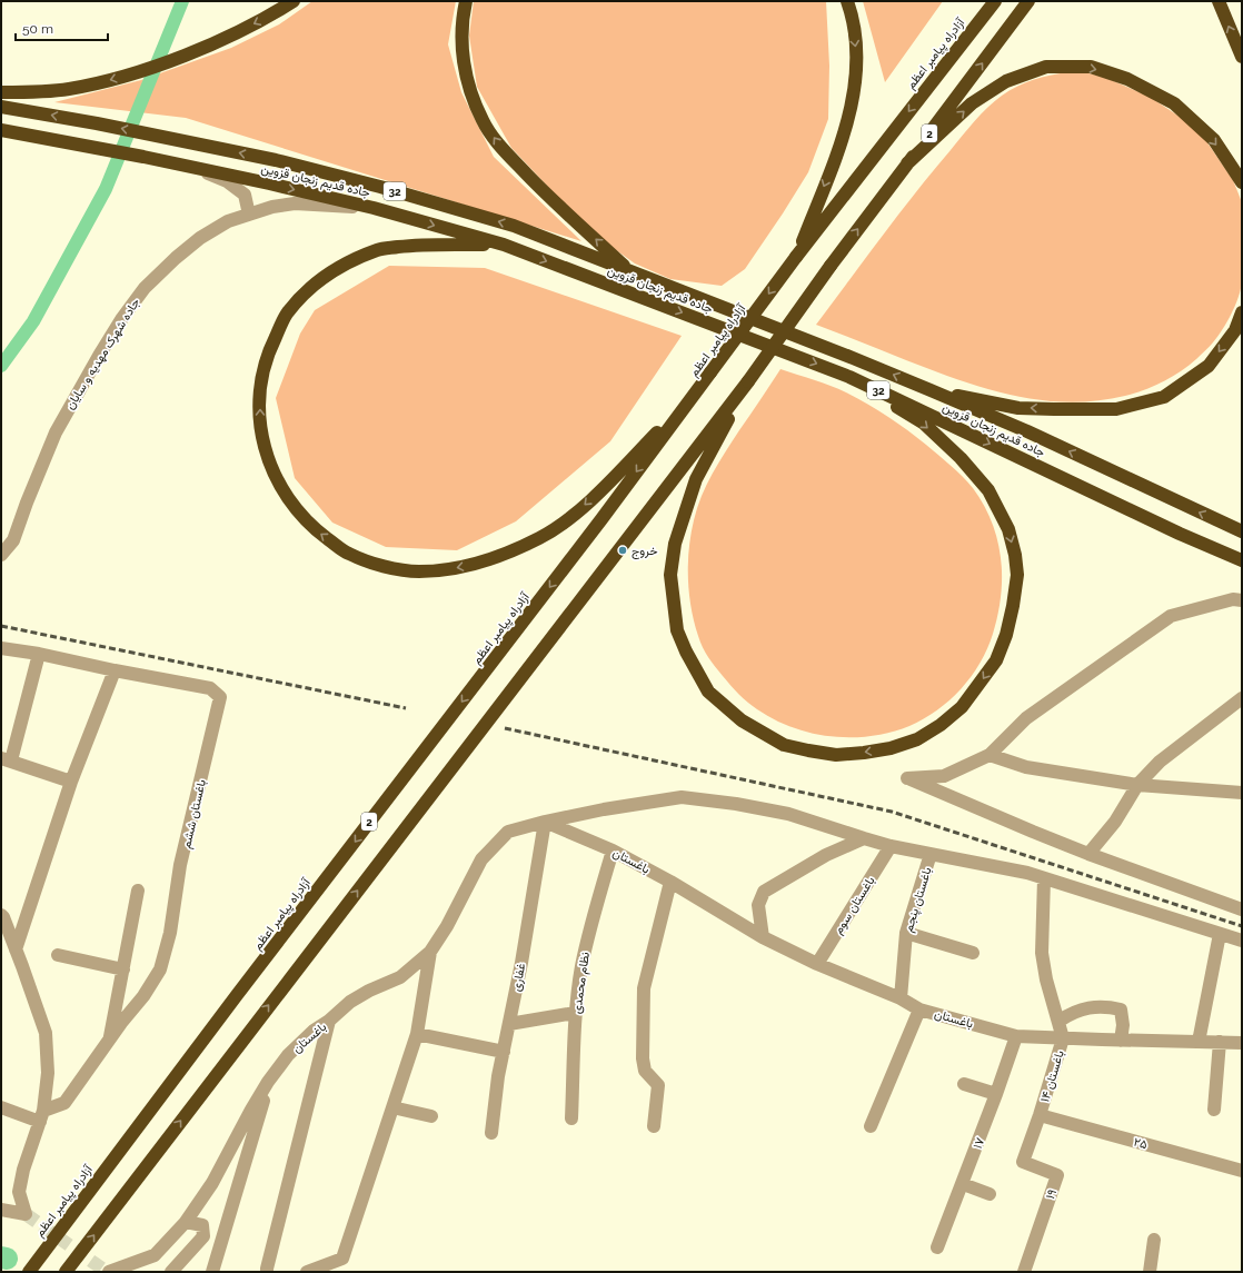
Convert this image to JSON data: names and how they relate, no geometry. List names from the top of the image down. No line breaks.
{"streets":{"highway":["آزادراه پیامبر اعظم","2","جاده قدیم زنجان قزوین","32"],"street":["جاده شهرک مهدیه و سایان","باغستان ششم","باغستان","باغستان پنجم","باغستان سوم","غفاری","نظام محمدی","باغستان ۱۴","۱۷","۲۵","۱۹"]},"crossings":[["جاده قدیم زنجان قزوین","جاده شهرک مهدیه و سایان"],["باغستان","باغستان پنجم"],["باغستان","باغستان سوم"],["باغستان","غفاری"],["باغستان","نظام محمدی"],["باغستان","باغستان ۱۴"],["باغستان","۱۷"],["باغستان ۱۴","۲۵"],["باغستان ۱۴","۱۹"],["۲۵","۱۹"]],"places":["خروج"],"scale_bar":"50 m"}
